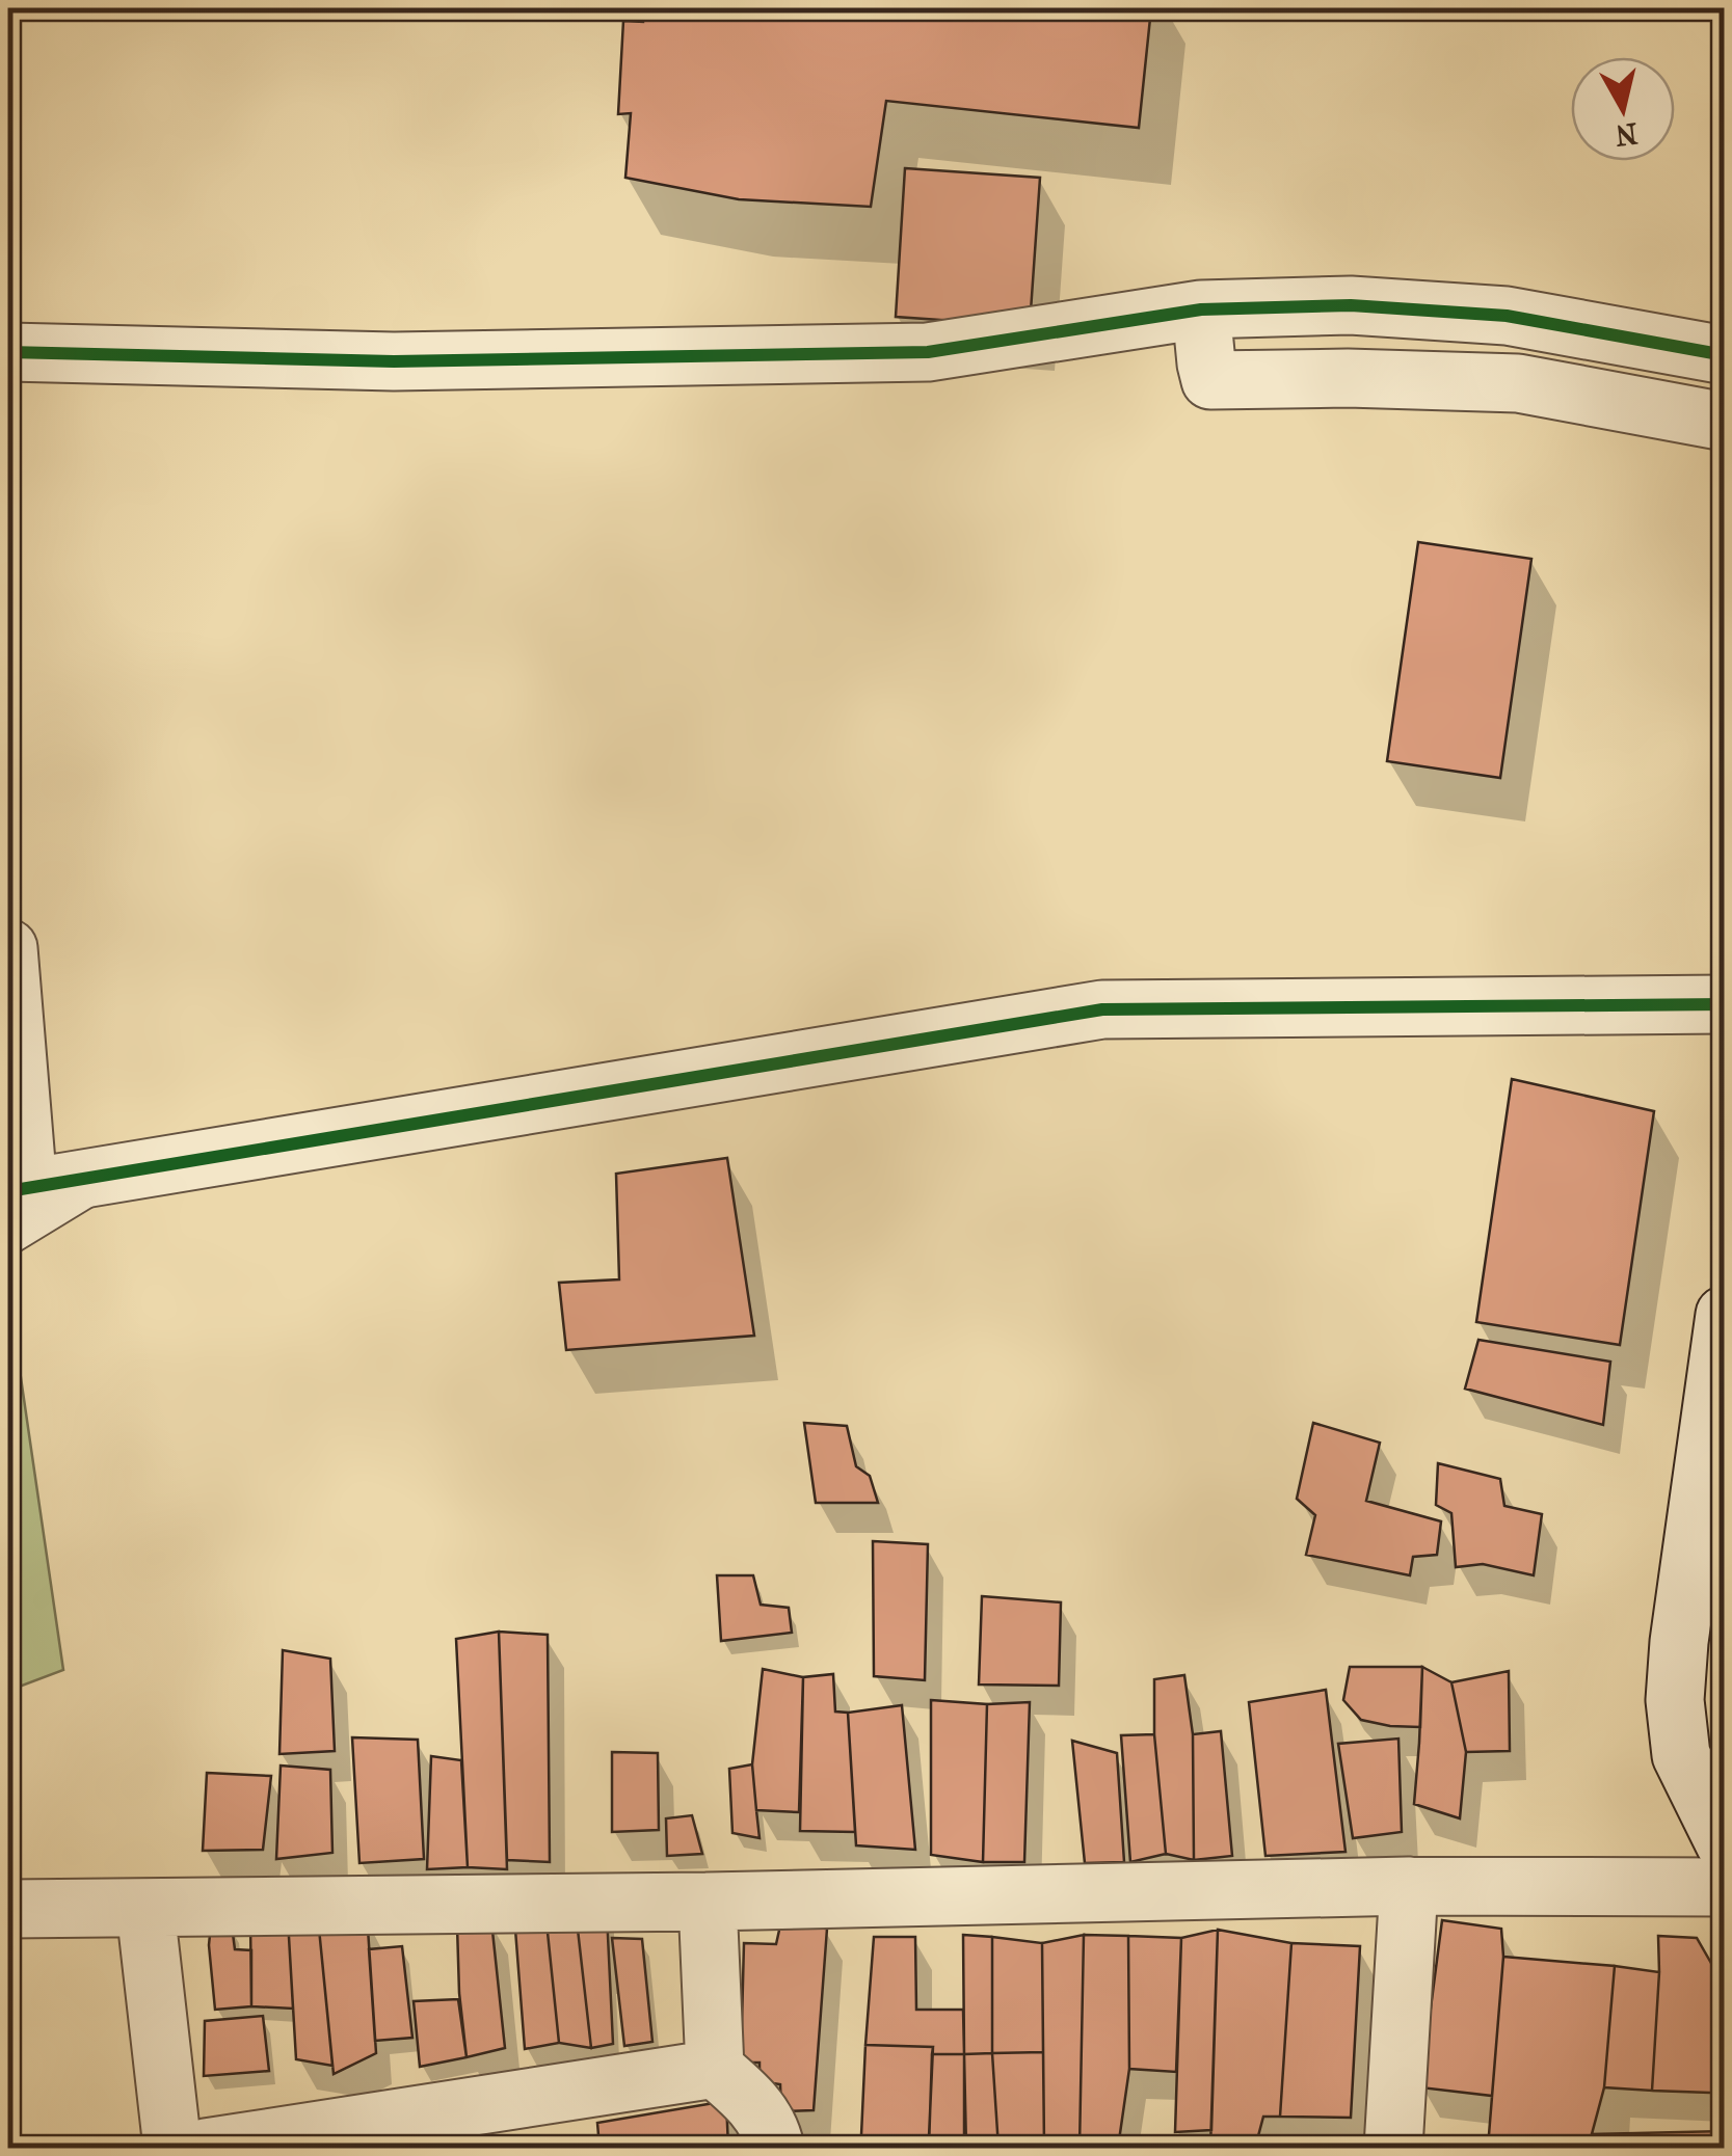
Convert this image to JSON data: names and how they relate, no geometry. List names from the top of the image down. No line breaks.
{"north":"bottom"}
